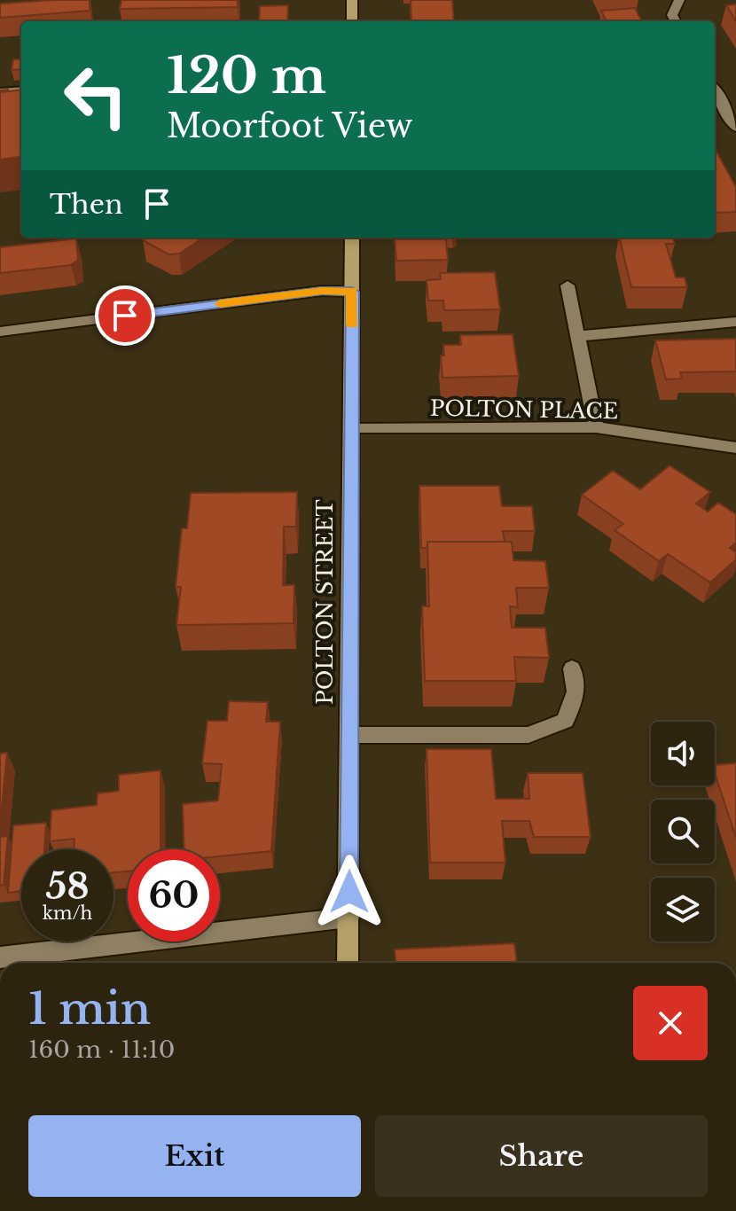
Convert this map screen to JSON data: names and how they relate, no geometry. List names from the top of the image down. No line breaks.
{"streets":{"main road":["POLTON STREET"],"street":["POLTON PLACE"]},"crossings":[["POLTON PLACE","POLTON STREET"]],"page":{"turn":["120 m","Moorfoot View"],"then":"Then","speed":"58 km/h","limit":"60","heading":["1 min","160 m · 11:10"],"buttons":["Exit","Share"]}}
